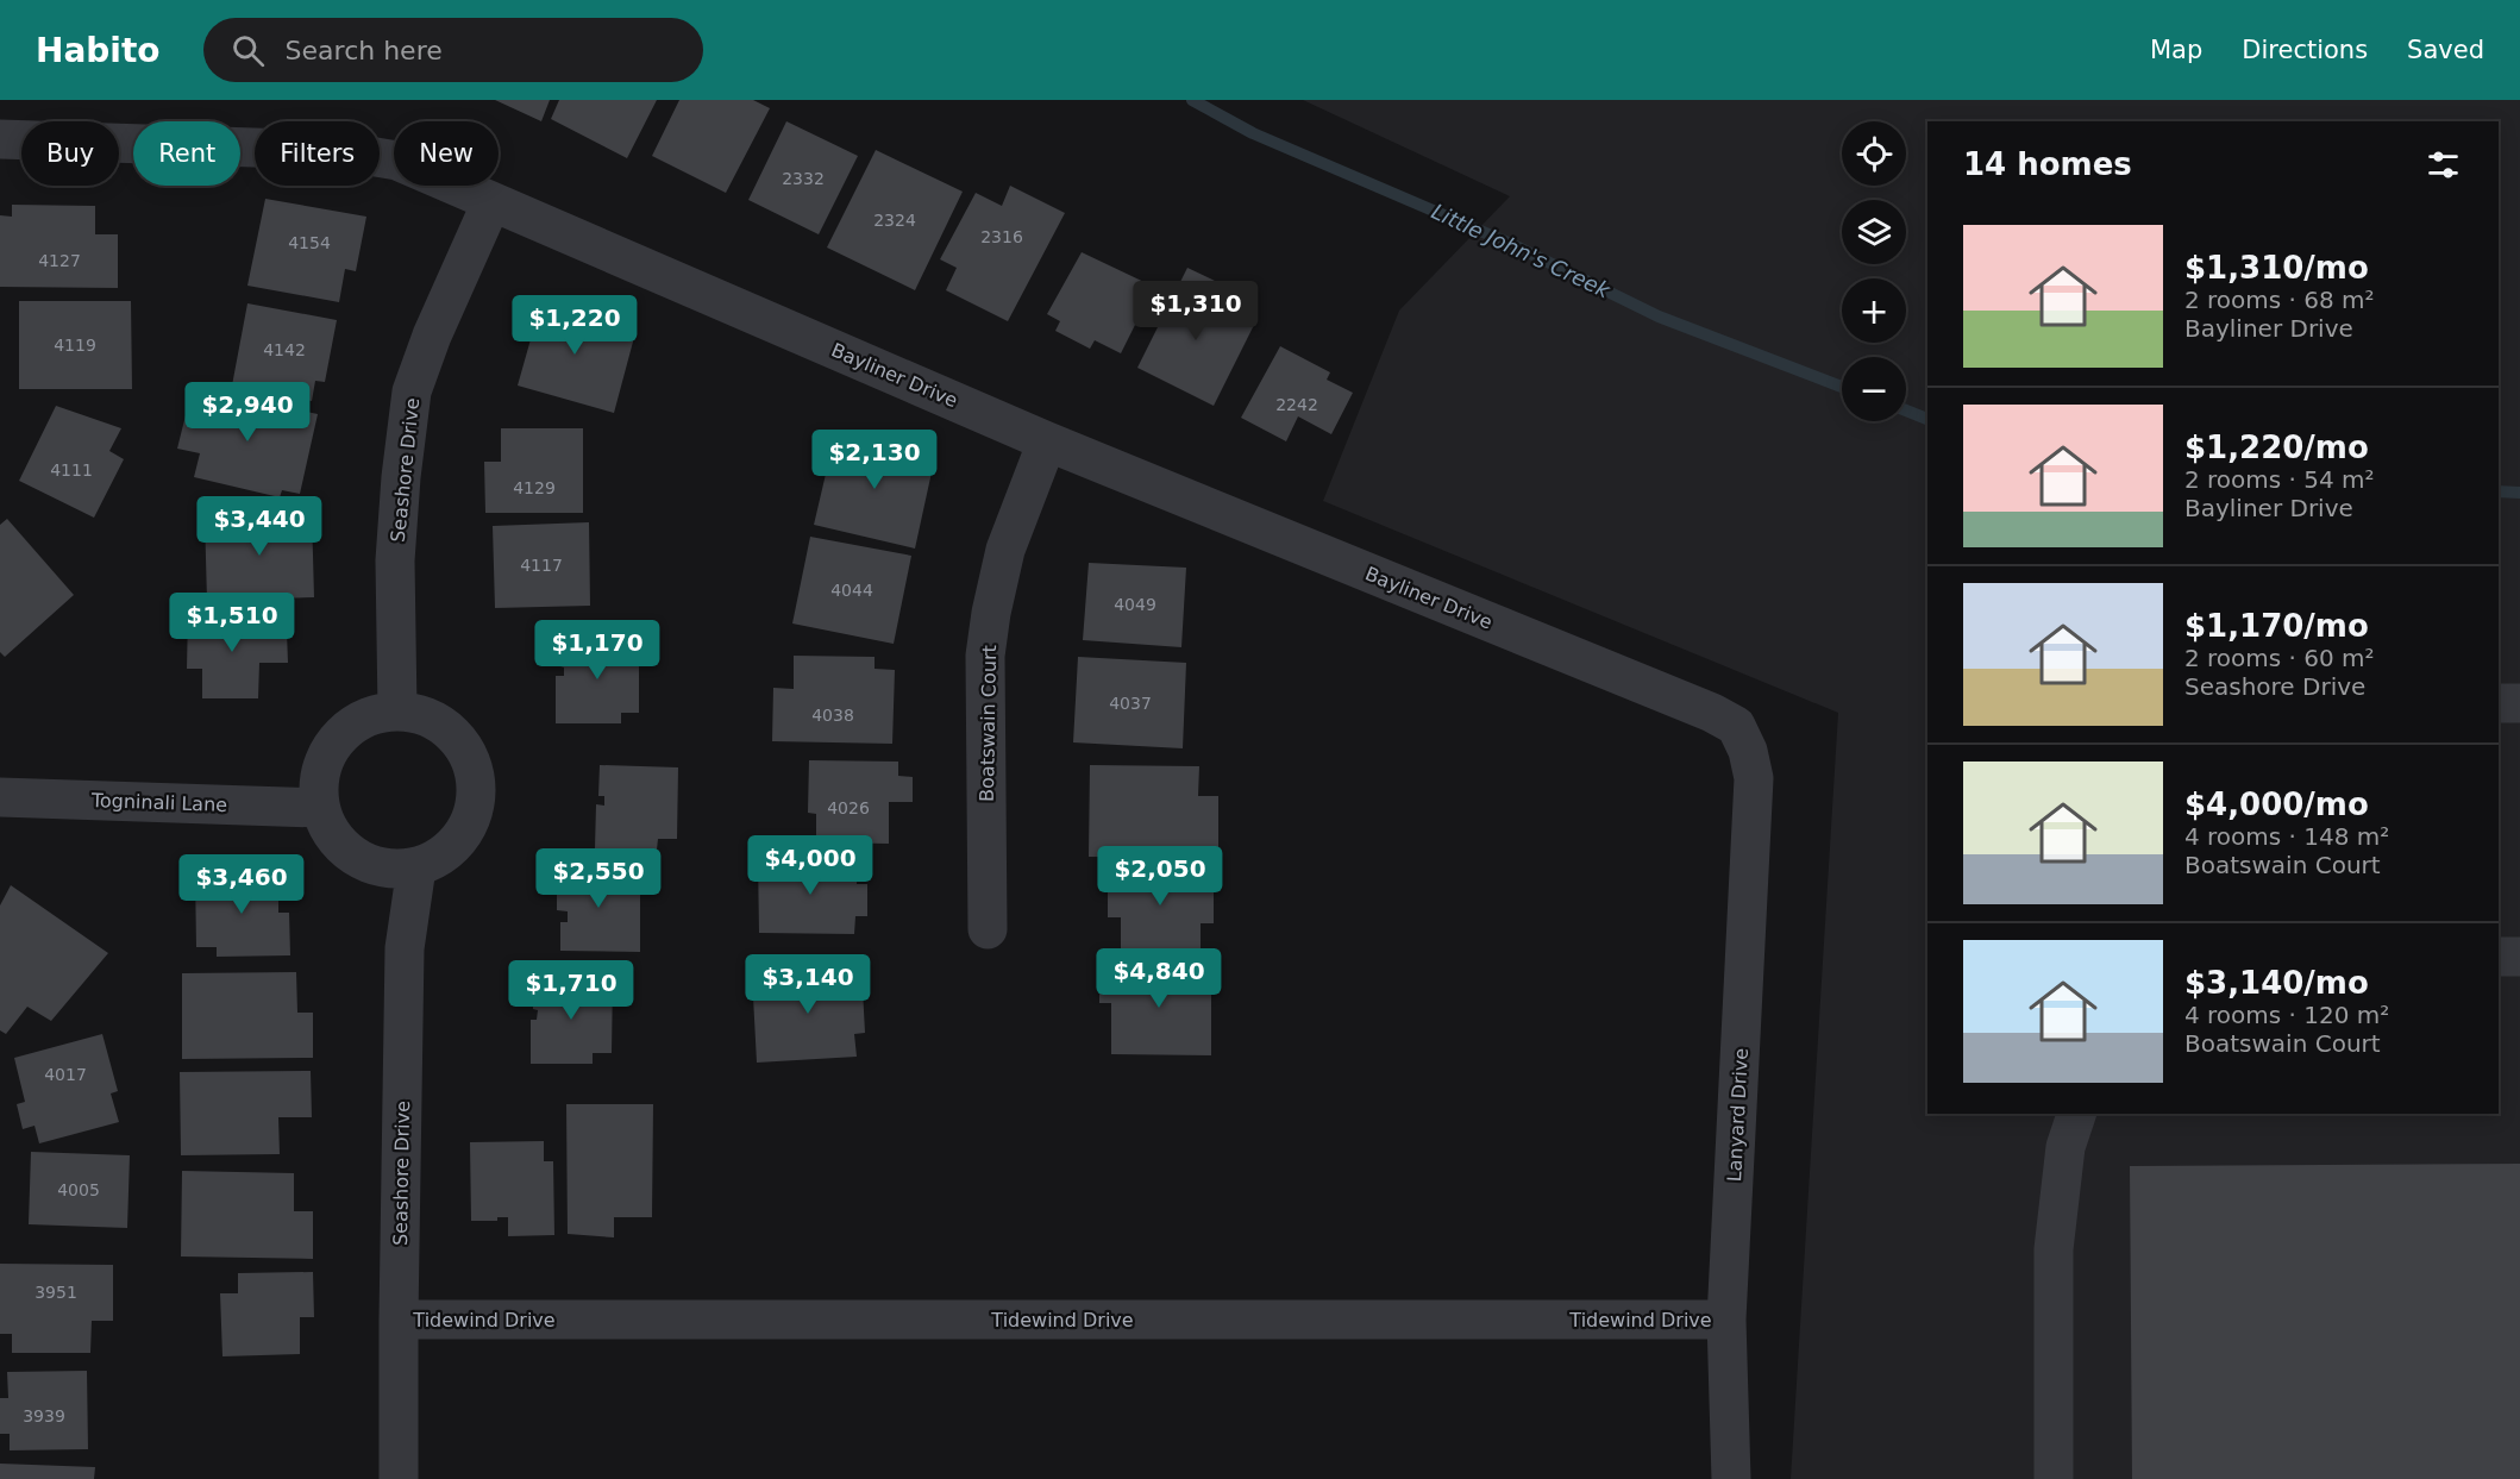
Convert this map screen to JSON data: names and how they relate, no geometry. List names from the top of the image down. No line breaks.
{"streets":{"street":["Bayliner Drive","Seashore Drive","Boatswain Court","Togninali Lane","Lanyard Drive","Tidewind Drive"]},"crossings":[["Bayliner Drive","Seashore Drive"],["Bayliner Drive","Boatswain Court"],["Bayliner Drive","Lanyard Drive"],["Seashore Drive","Togninali Lane"],["Seashore Drive","Tidewind Drive"],["Lanyard Drive","Tidewind Drive"]],"water":["Little John's Creek"],"house_numbers":["2332","2324","2316","4154","4127","4119","4142","2242","4111","4129","4117","4044","4049","4037","4038","4026","4017","4005","3951","3939"],"page":{"header":"Habito","search":"Search here","nav":["Map","Directions","Saved"],"map_buttons":["+","−"],"chip":["Buy","Rent","Filters","New"],"heading":"14 homes","list":[{"name":"$1,310/mo","note":"2 rooms · 68 m² · Bayliner Drive"},{"name":"$1,220/mo","note":"2 rooms · 54 m² · Bayliner Drive"},{"name":"$1,170/mo","note":"2 rooms · 60 m² · Seashore Drive"},{"name":"$4,000/mo","note":"4 rooms · 148 m² · Boatswain Court"},{"name":"$3,140/mo","note":"4 rooms · 120 m² · Boatswain Court"}],"price":["$1,310","$1,220","$2,940","$2,130","$3,440","$1,510","$1,170","$4,000","$2,050","$2,550","$3,460","$4,840","$3,140","$1,710"]}}
